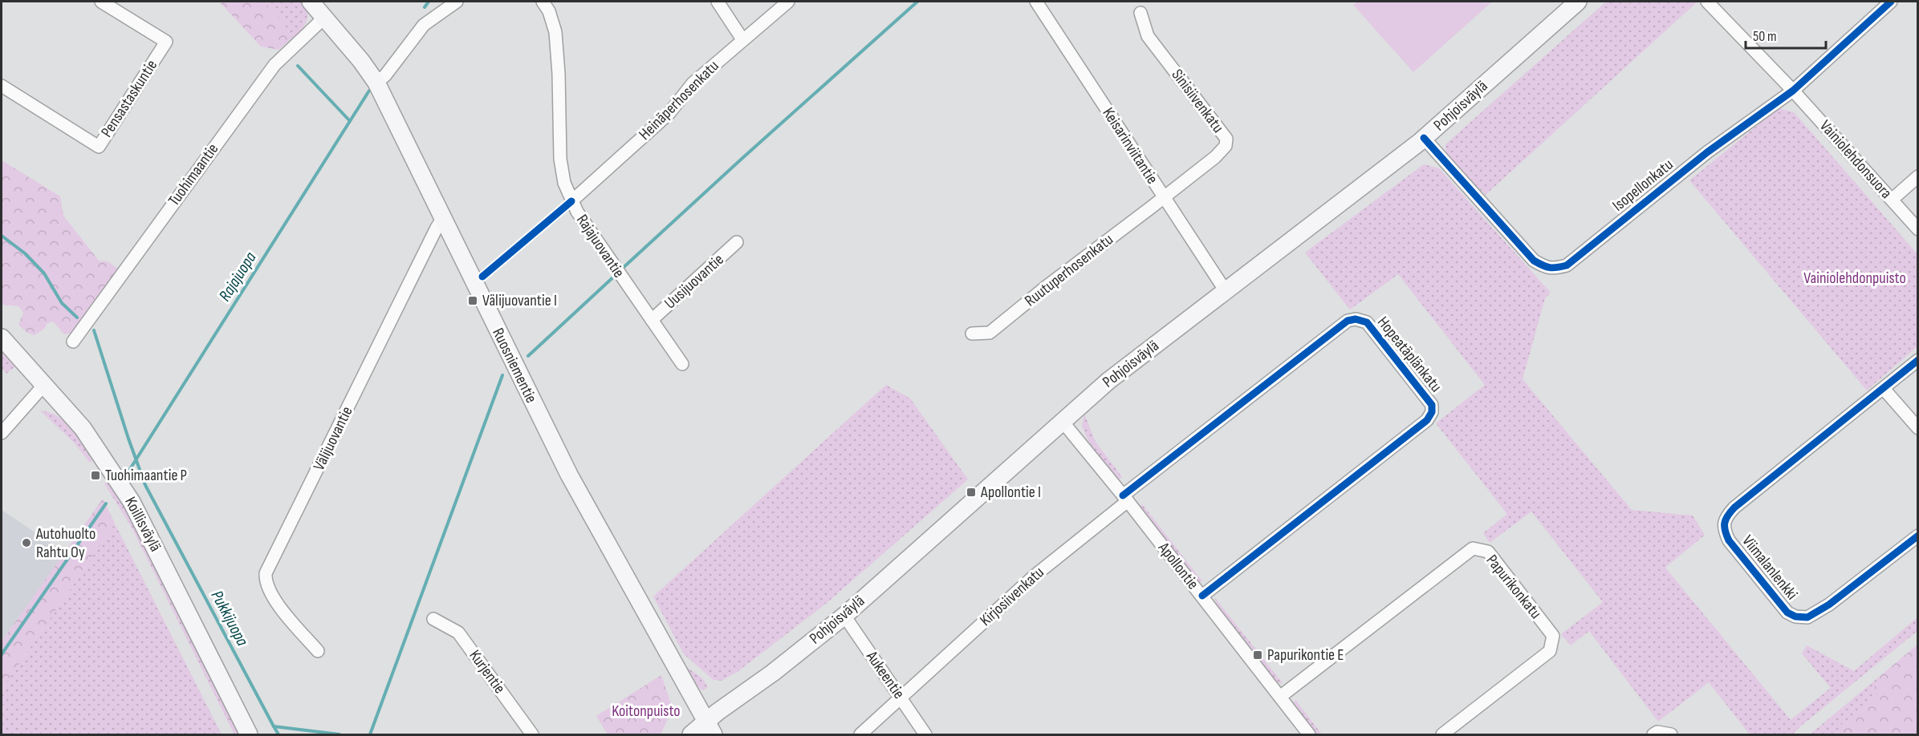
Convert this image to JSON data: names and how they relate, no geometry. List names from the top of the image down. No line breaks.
{"streets":{"main road":["Pohjoisväylä","Ruosniementie","Koillisväylä"],"street":["Pensastaskuntie","Heinäperhosenkatu","Sinisiivenkatu","Keisarinviitantie","Vainiolehdonsuora","Tuohimaantie","Isopellonkatu","Rajajuovantie","Ruutuperhosenkatu","Uusijuovantie","Hopeatäplänkatu","Välijuovantie","Apollontie","Viimalanlenkki","Papurikonkatu","Kirjosiivenkatu","Kurjentie","Aukeentie"]},"crossings":[["Heinäperhosenkatu","Rajajuovantie"],["Sinisiivenkatu","Keisarinviitantie"],["Sinisiivenkatu","Ruutuperhosenkatu"],["Pohjoisväylä","Keisarinviitantie"],["Pohjoisväylä","Isopellonkatu"],["Pohjoisväylä","Ruosniementie"],["Pohjoisväylä","Apollontie"],["Pohjoisväylä","Aukeentie"],["Keisarinviitantie","Ruutuperhosenkatu"],["Vainiolehdonsuora","Isopellonkatu"],["Tuohimaantie","Ruosniementie"],["Rajajuovantie","Uusijuovantie"],["Hopeatäplänkatu","Apollontie"],["Hopeatäplänkatu","Kirjosiivenkatu"],["Ruosniementie","Välijuovantie"],["Apollontie","Papurikonkatu"],["Apollontie","Kirjosiivenkatu"],["Kirjosiivenkatu","Aukeentie"]],"water":["Rajajuopa","Pukkijuopa"],"parks":["Vainiolehdonpuisto","Koitonpuisto"],"places":{"transit":["Välijuovantie I","Tuohimaantie P","Apollontie I","Papurikontie E"],"other":["Autohuolto Rahtu Oy"]},"scale_bar":"50 m"}
